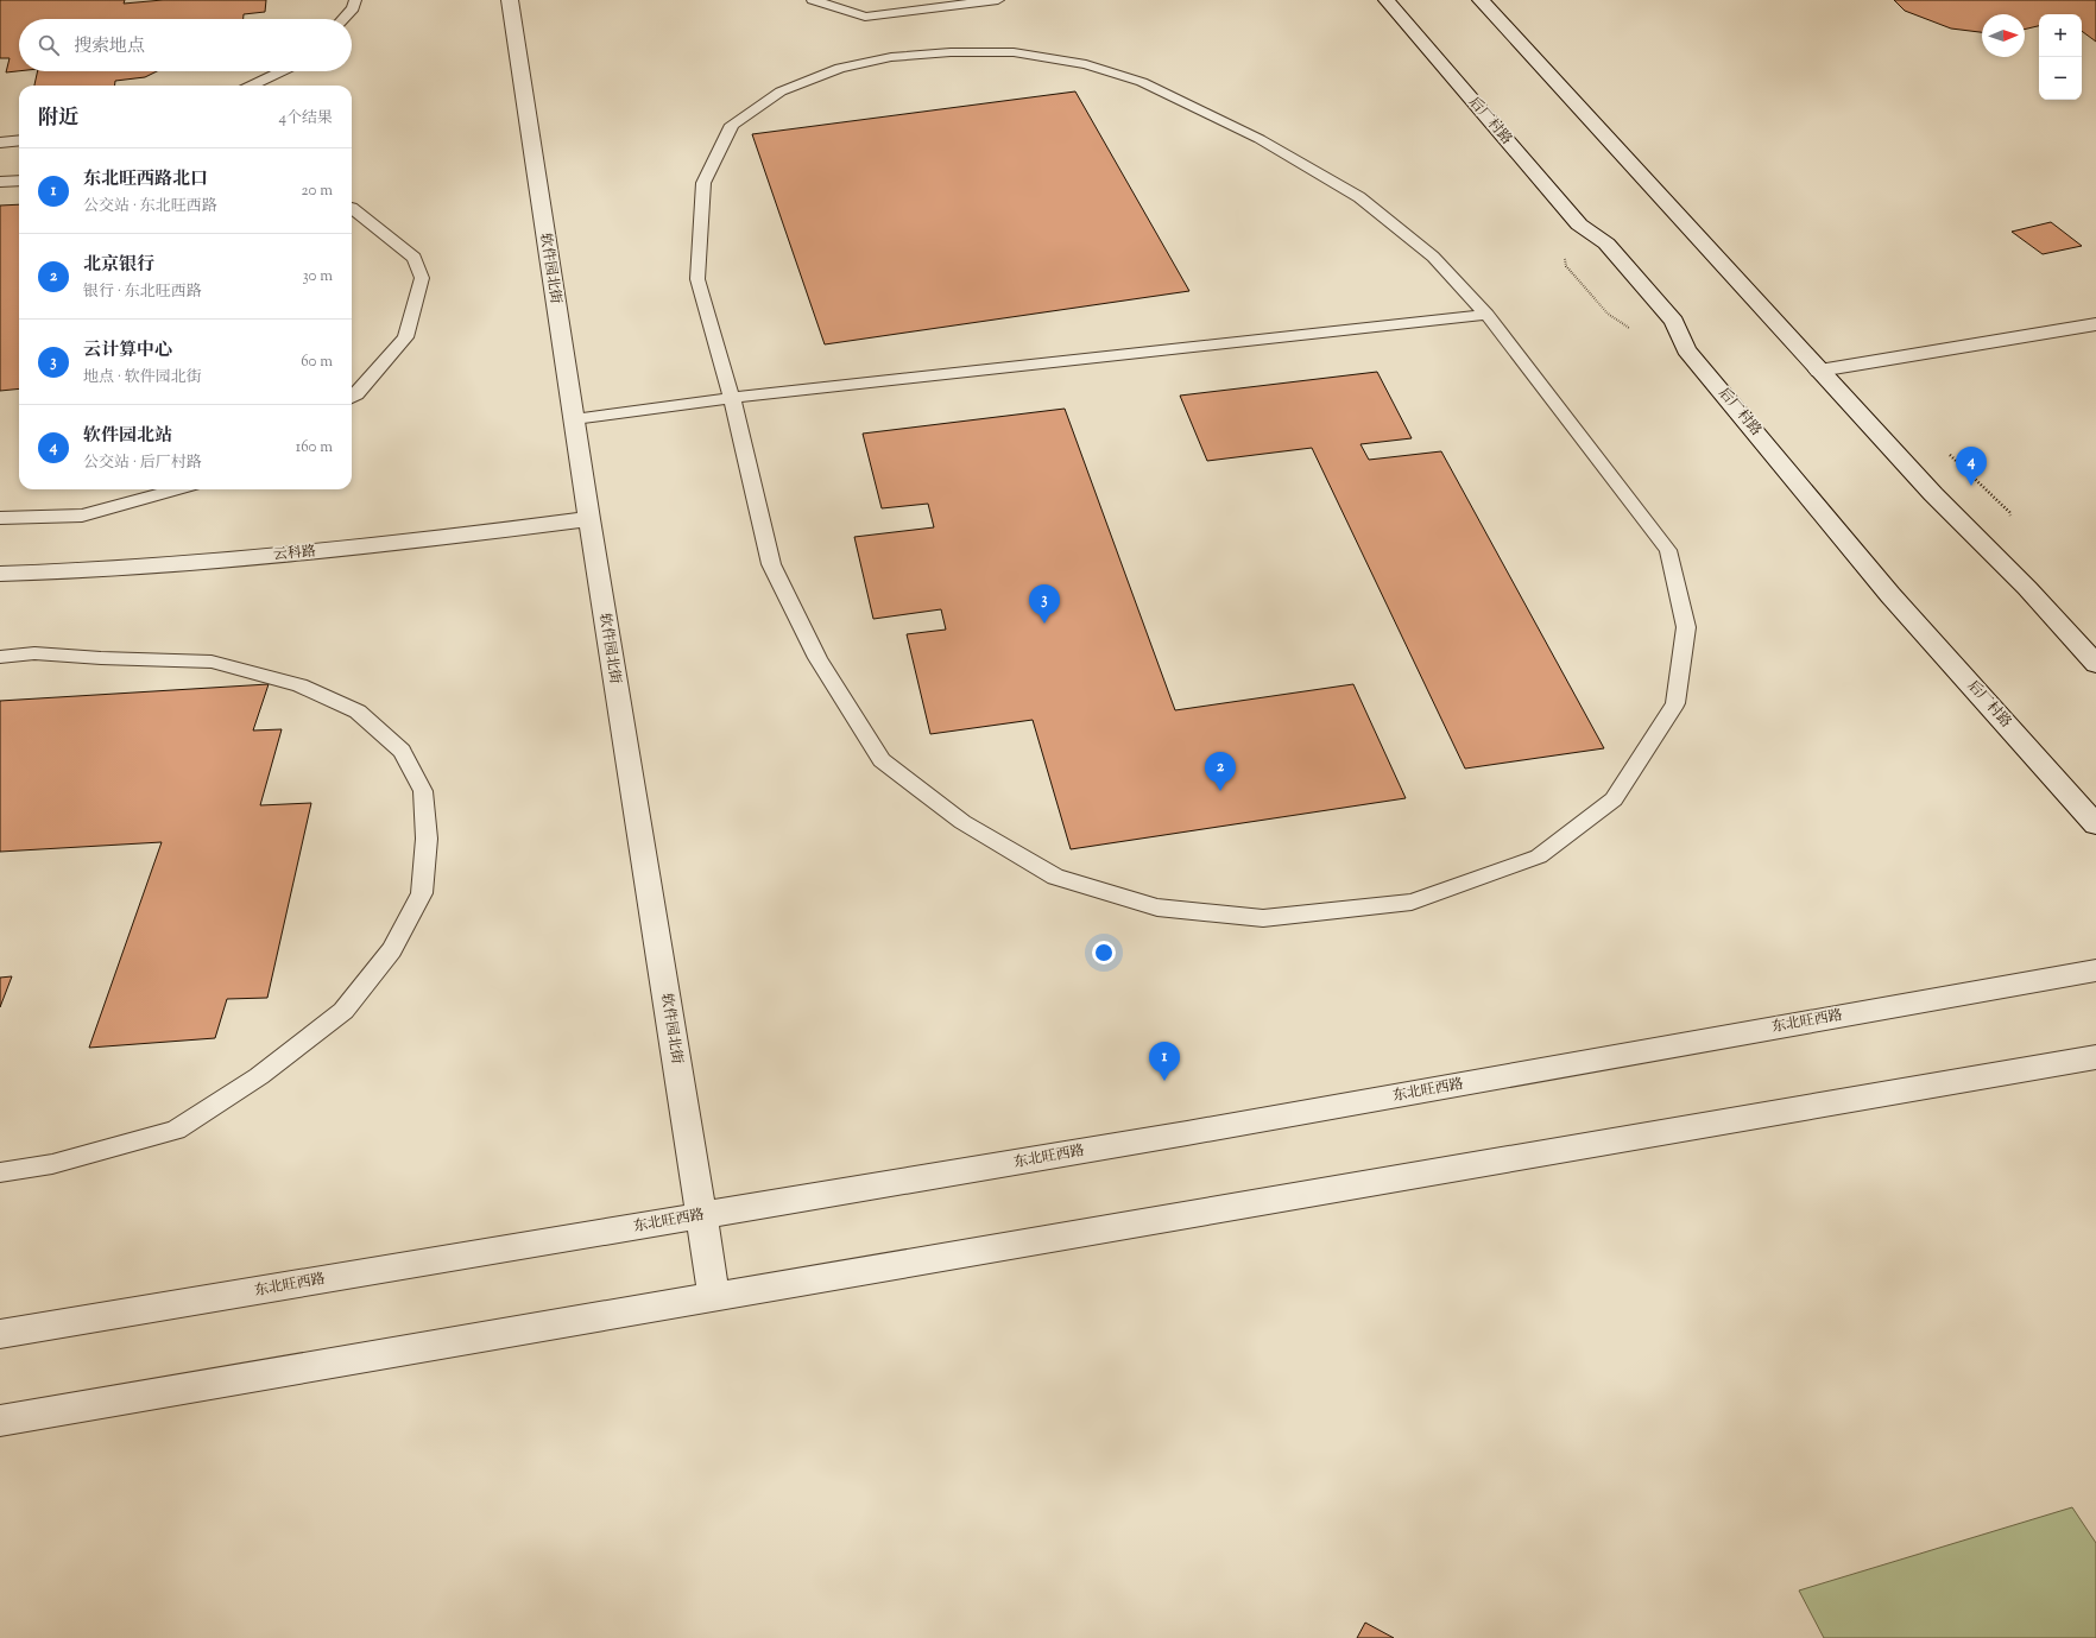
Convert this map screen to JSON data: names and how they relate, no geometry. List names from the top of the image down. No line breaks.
{"streets":{"street":["后厂村路","软件园北街","云科路","东北旺西路"]},"crossings":[["软件园北街","云科路"],["软件园北街","东北旺西路"]],"north":"right","page":{"map_buttons":["+","−"],"search":"搜索地点","heading":["附近","4个结果"],"list":[{"mark":"1","name":"东北旺西路北口","note":"公交站 · 东北旺西路","value":"20 m"},{"mark":"2","name":"北京银行","note":"银行 · 东北旺西路","value":"30 m"},{"mark":"3","name":"云计算中心","note":"地点 · 软件园北街","value":"60 m"},{"mark":"4","name":"软件园北站","note":"公交站 · 后厂村路","value":"160 m"}],"pins":["4","3","2","1"]}}
